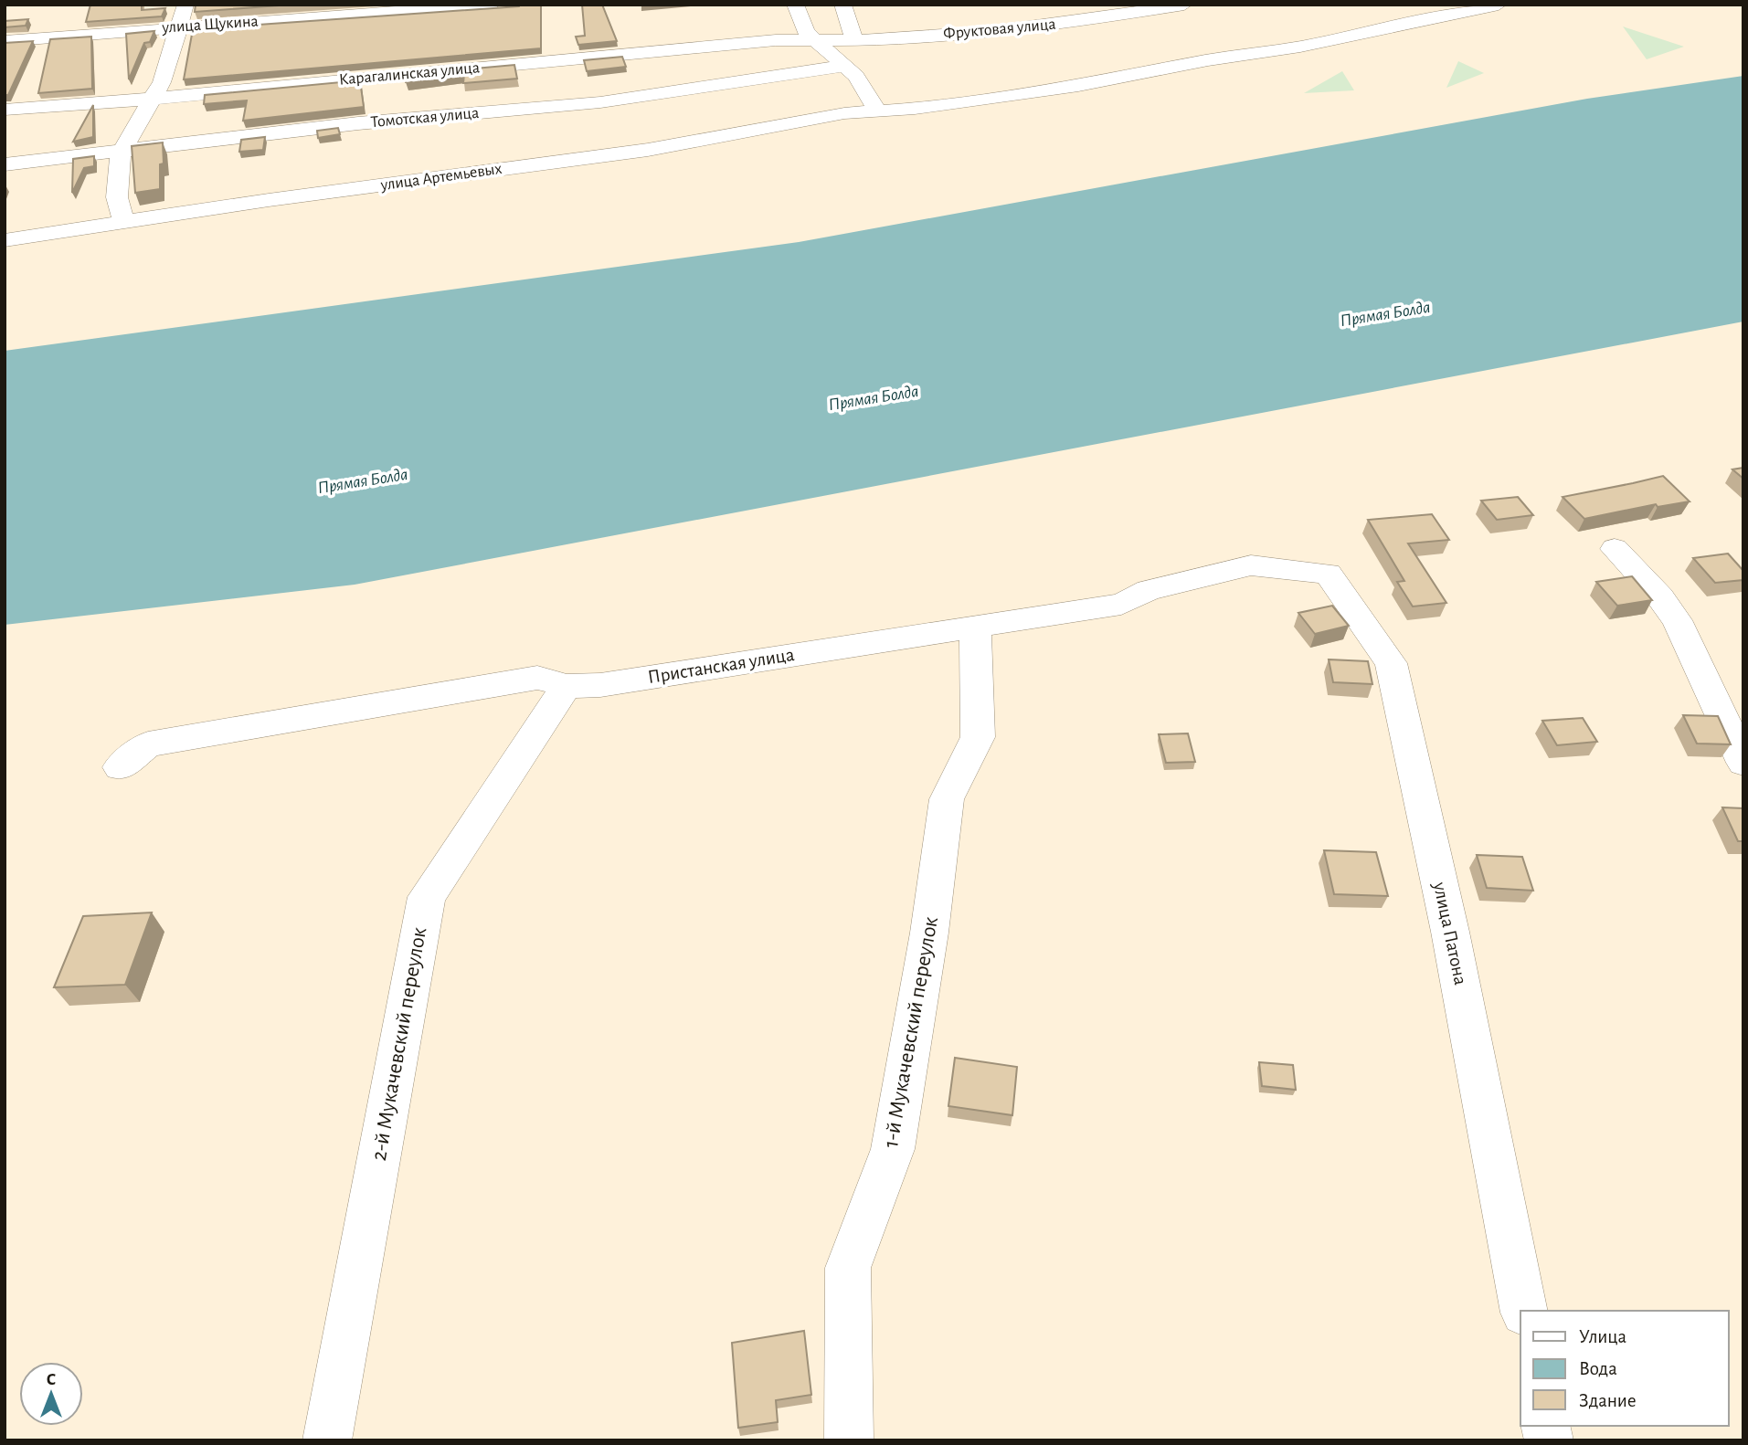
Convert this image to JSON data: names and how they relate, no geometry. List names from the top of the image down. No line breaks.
{"streets":{"street":["улица Щукина","Фруктовая улица","Карагалинская улица","Томотская улица","улица Артемьевых","Пристанская улица","улица Патона","1-й Мукачевский переулок","2-й Мукачевский переулок"]},"crossings":[["Фруктовая улица","Карагалинская улица"],["Пристанская улица","улица Патона"],["Пристанская улица","1-й Мукачевский переулок"],["Пристанская улица","2-й Мукачевский переулок"]],"water":["Прямая Болда"],"legend":["Улица","Вода","Здание"],"north":"top"}
